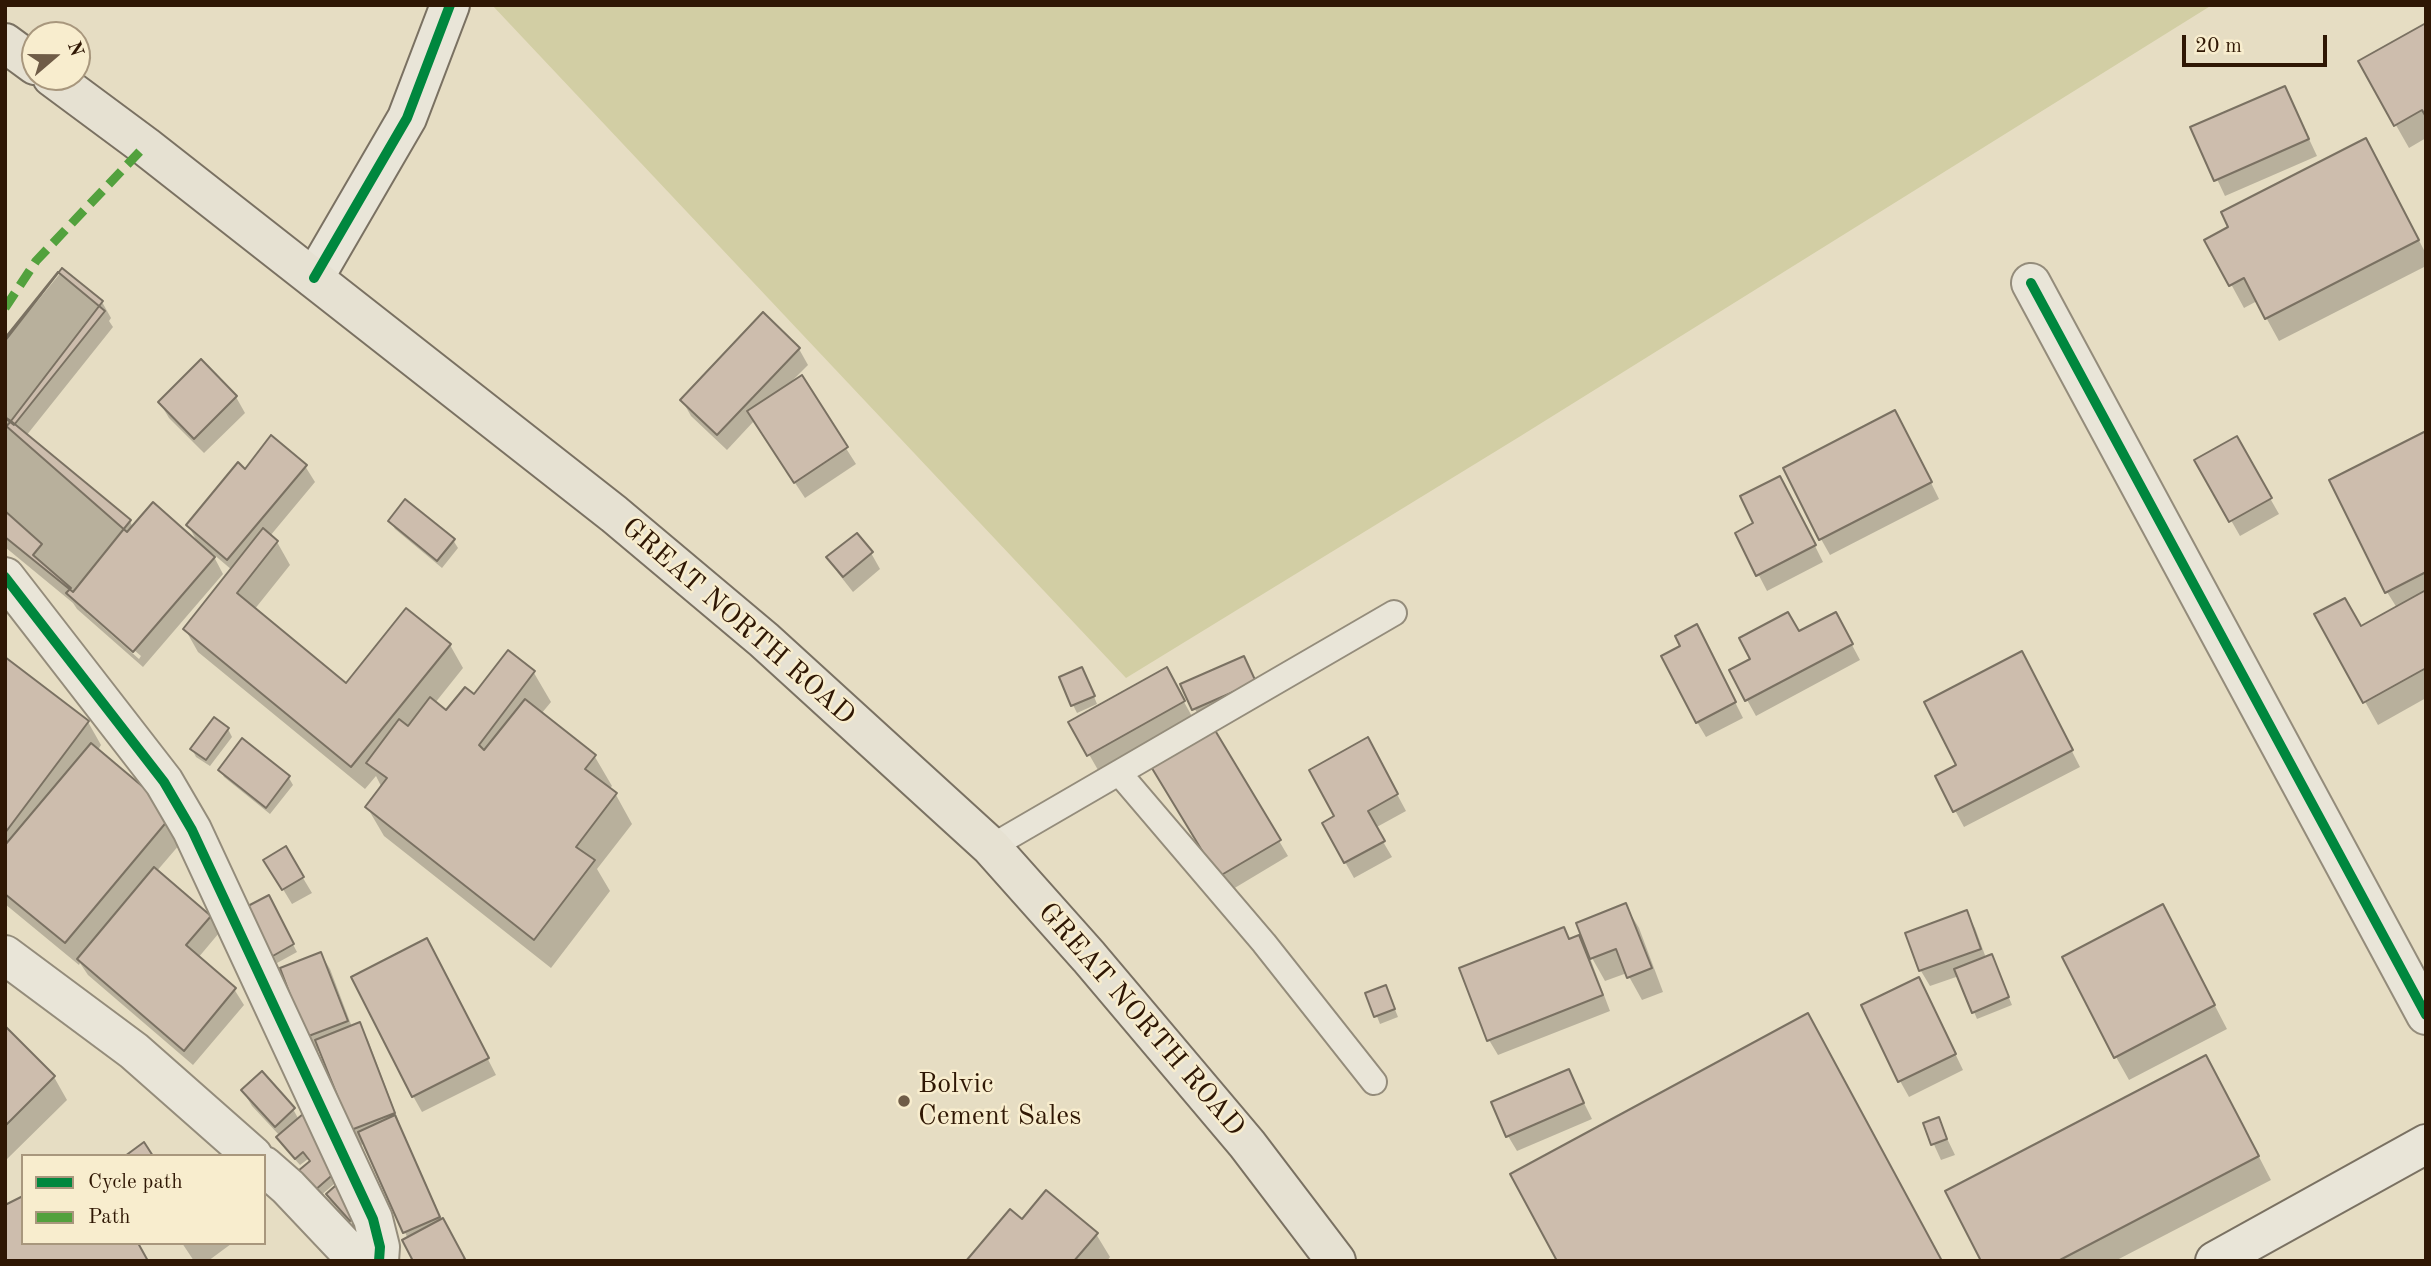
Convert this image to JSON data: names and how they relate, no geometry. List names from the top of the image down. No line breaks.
{"streets":{"highway":["GREAT NORTH ROAD"]},"places":["Bolvic Cement Sales"],"legend":["Cycle path","Path"],"scale_bar":"20 m","north":"right"}
